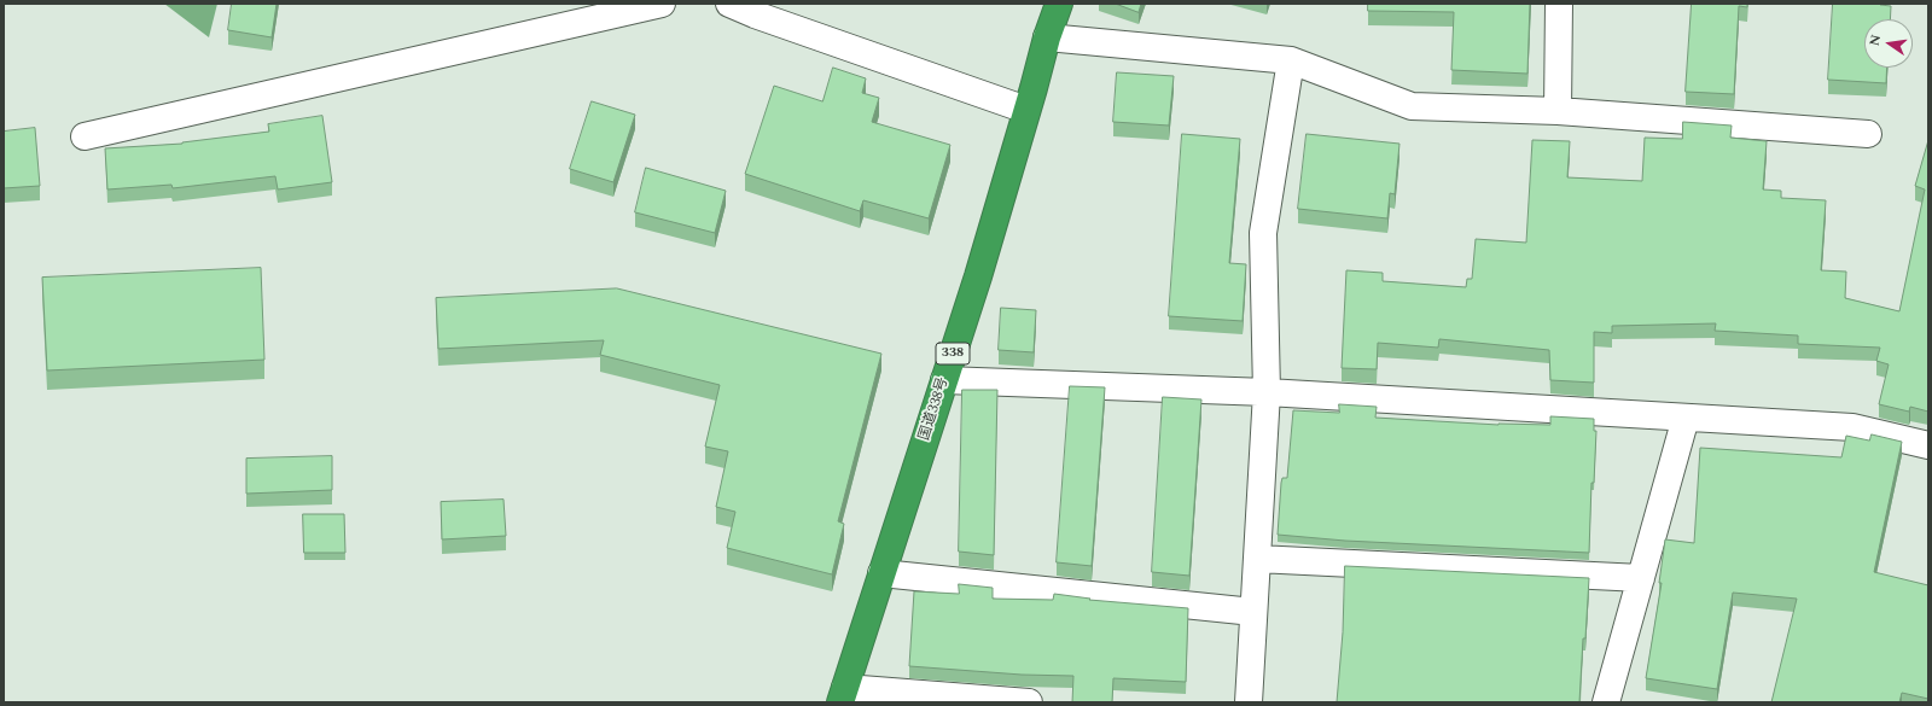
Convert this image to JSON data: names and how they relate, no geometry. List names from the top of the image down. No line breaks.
{"streets":{"highway":["338","国道338号"]},"north":"left"}
